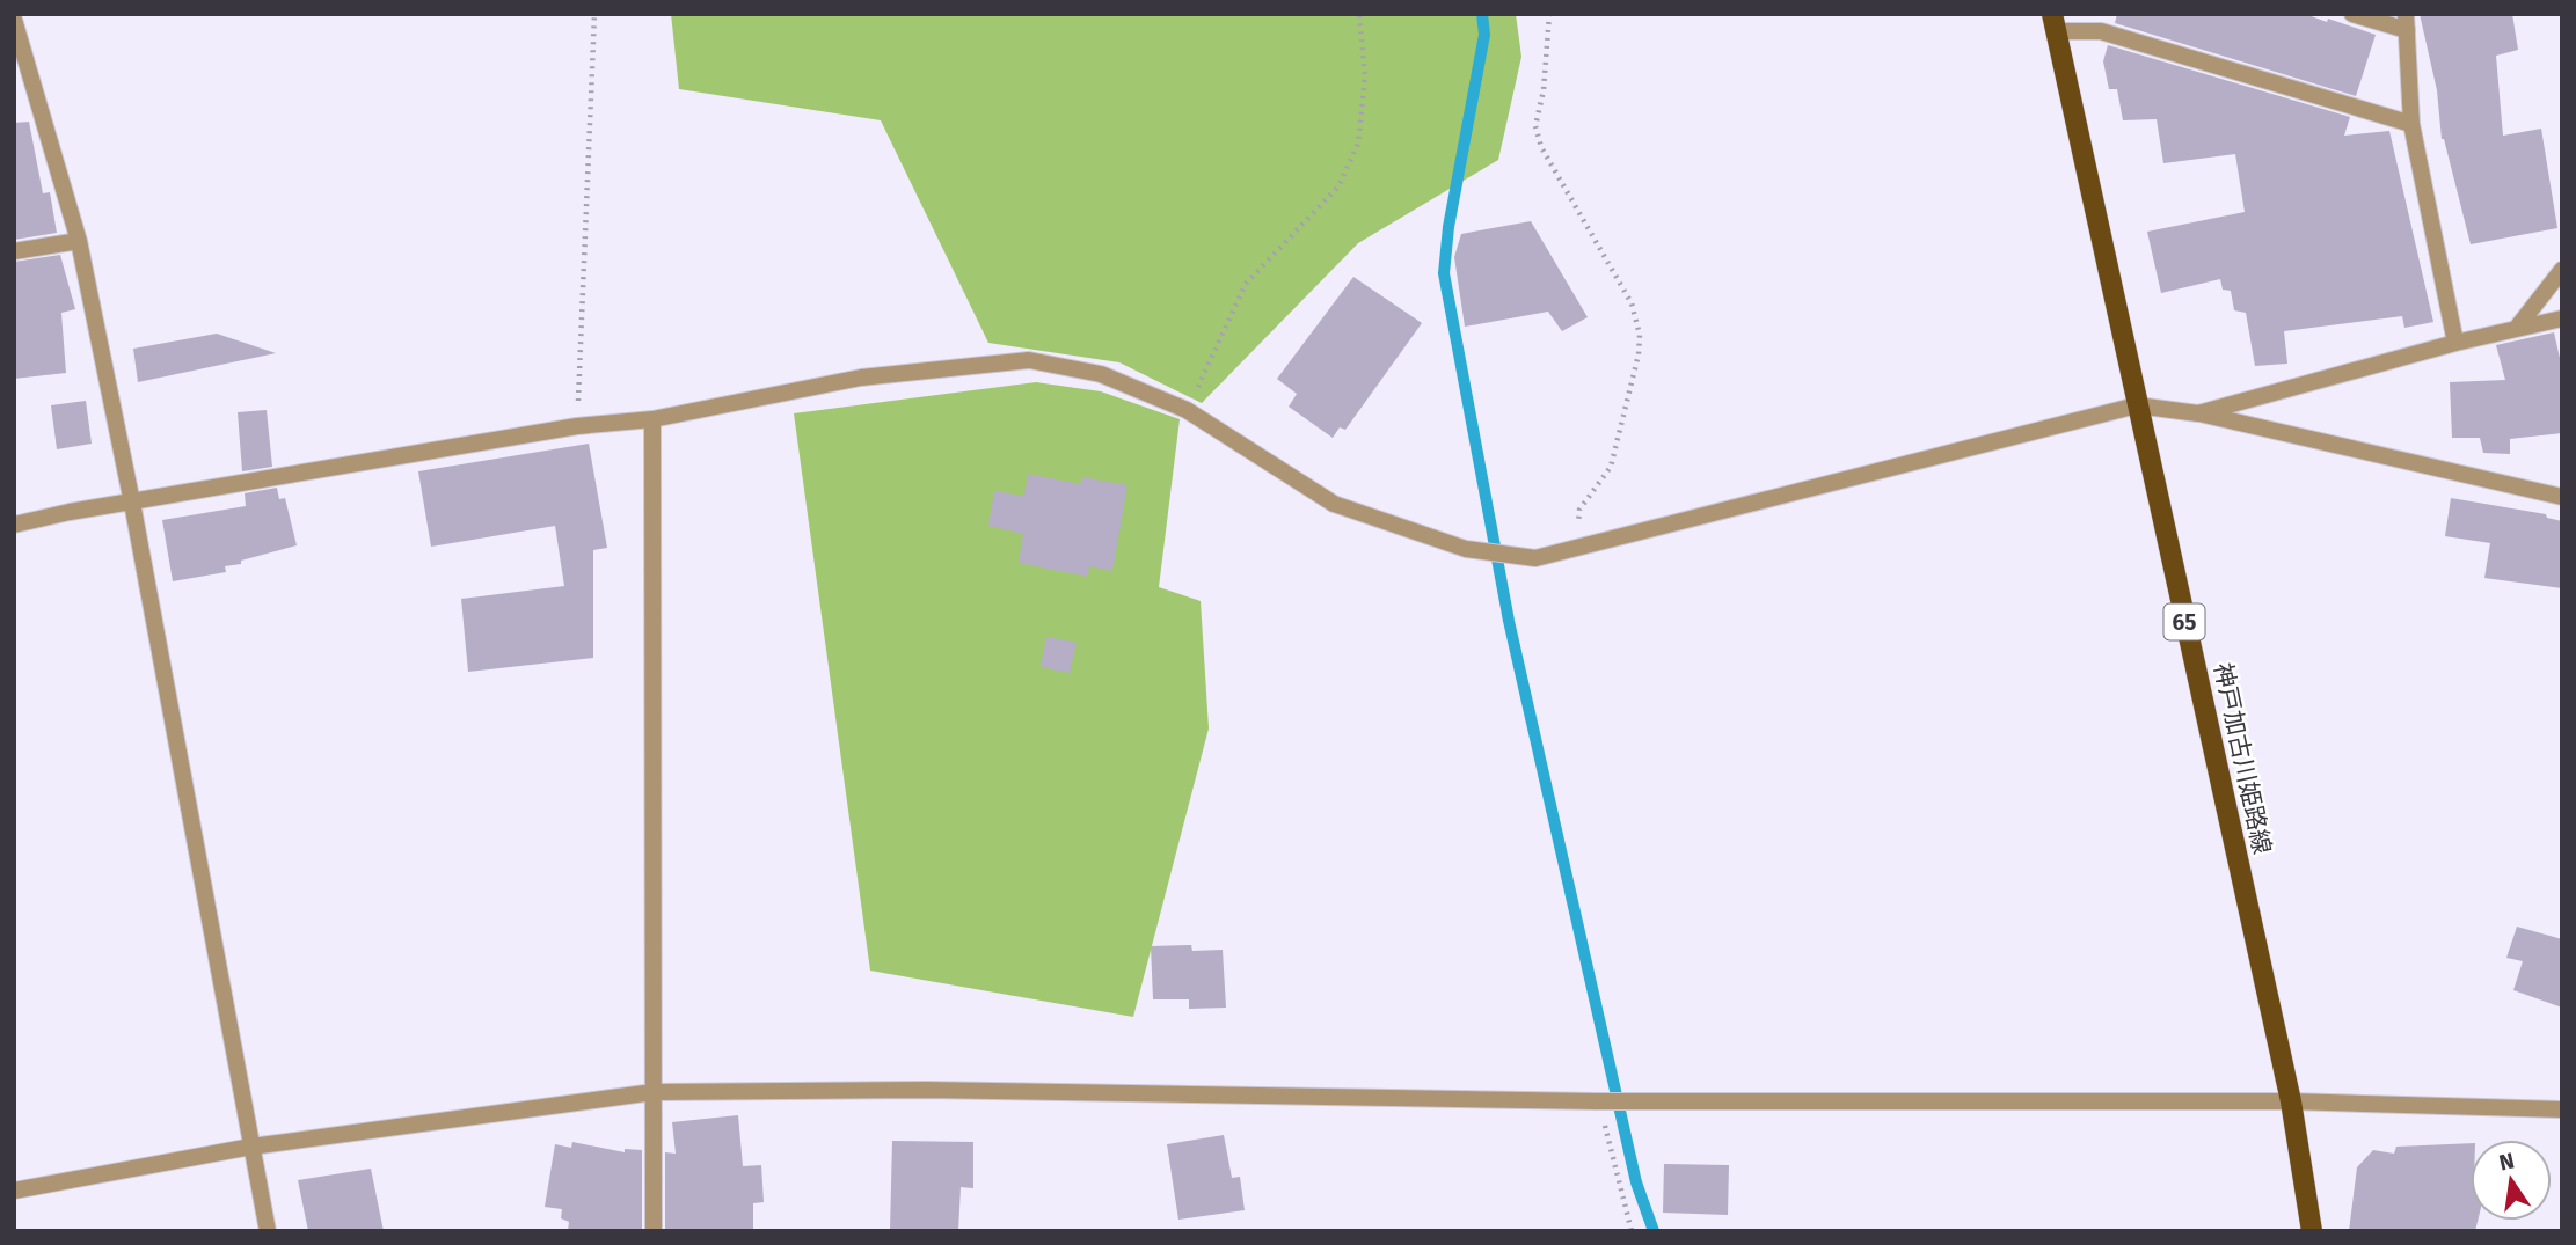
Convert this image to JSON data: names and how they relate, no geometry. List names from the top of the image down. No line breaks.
{"streets":{"main road":["65","神戸加古川姫路線"]},"north":"top"}
